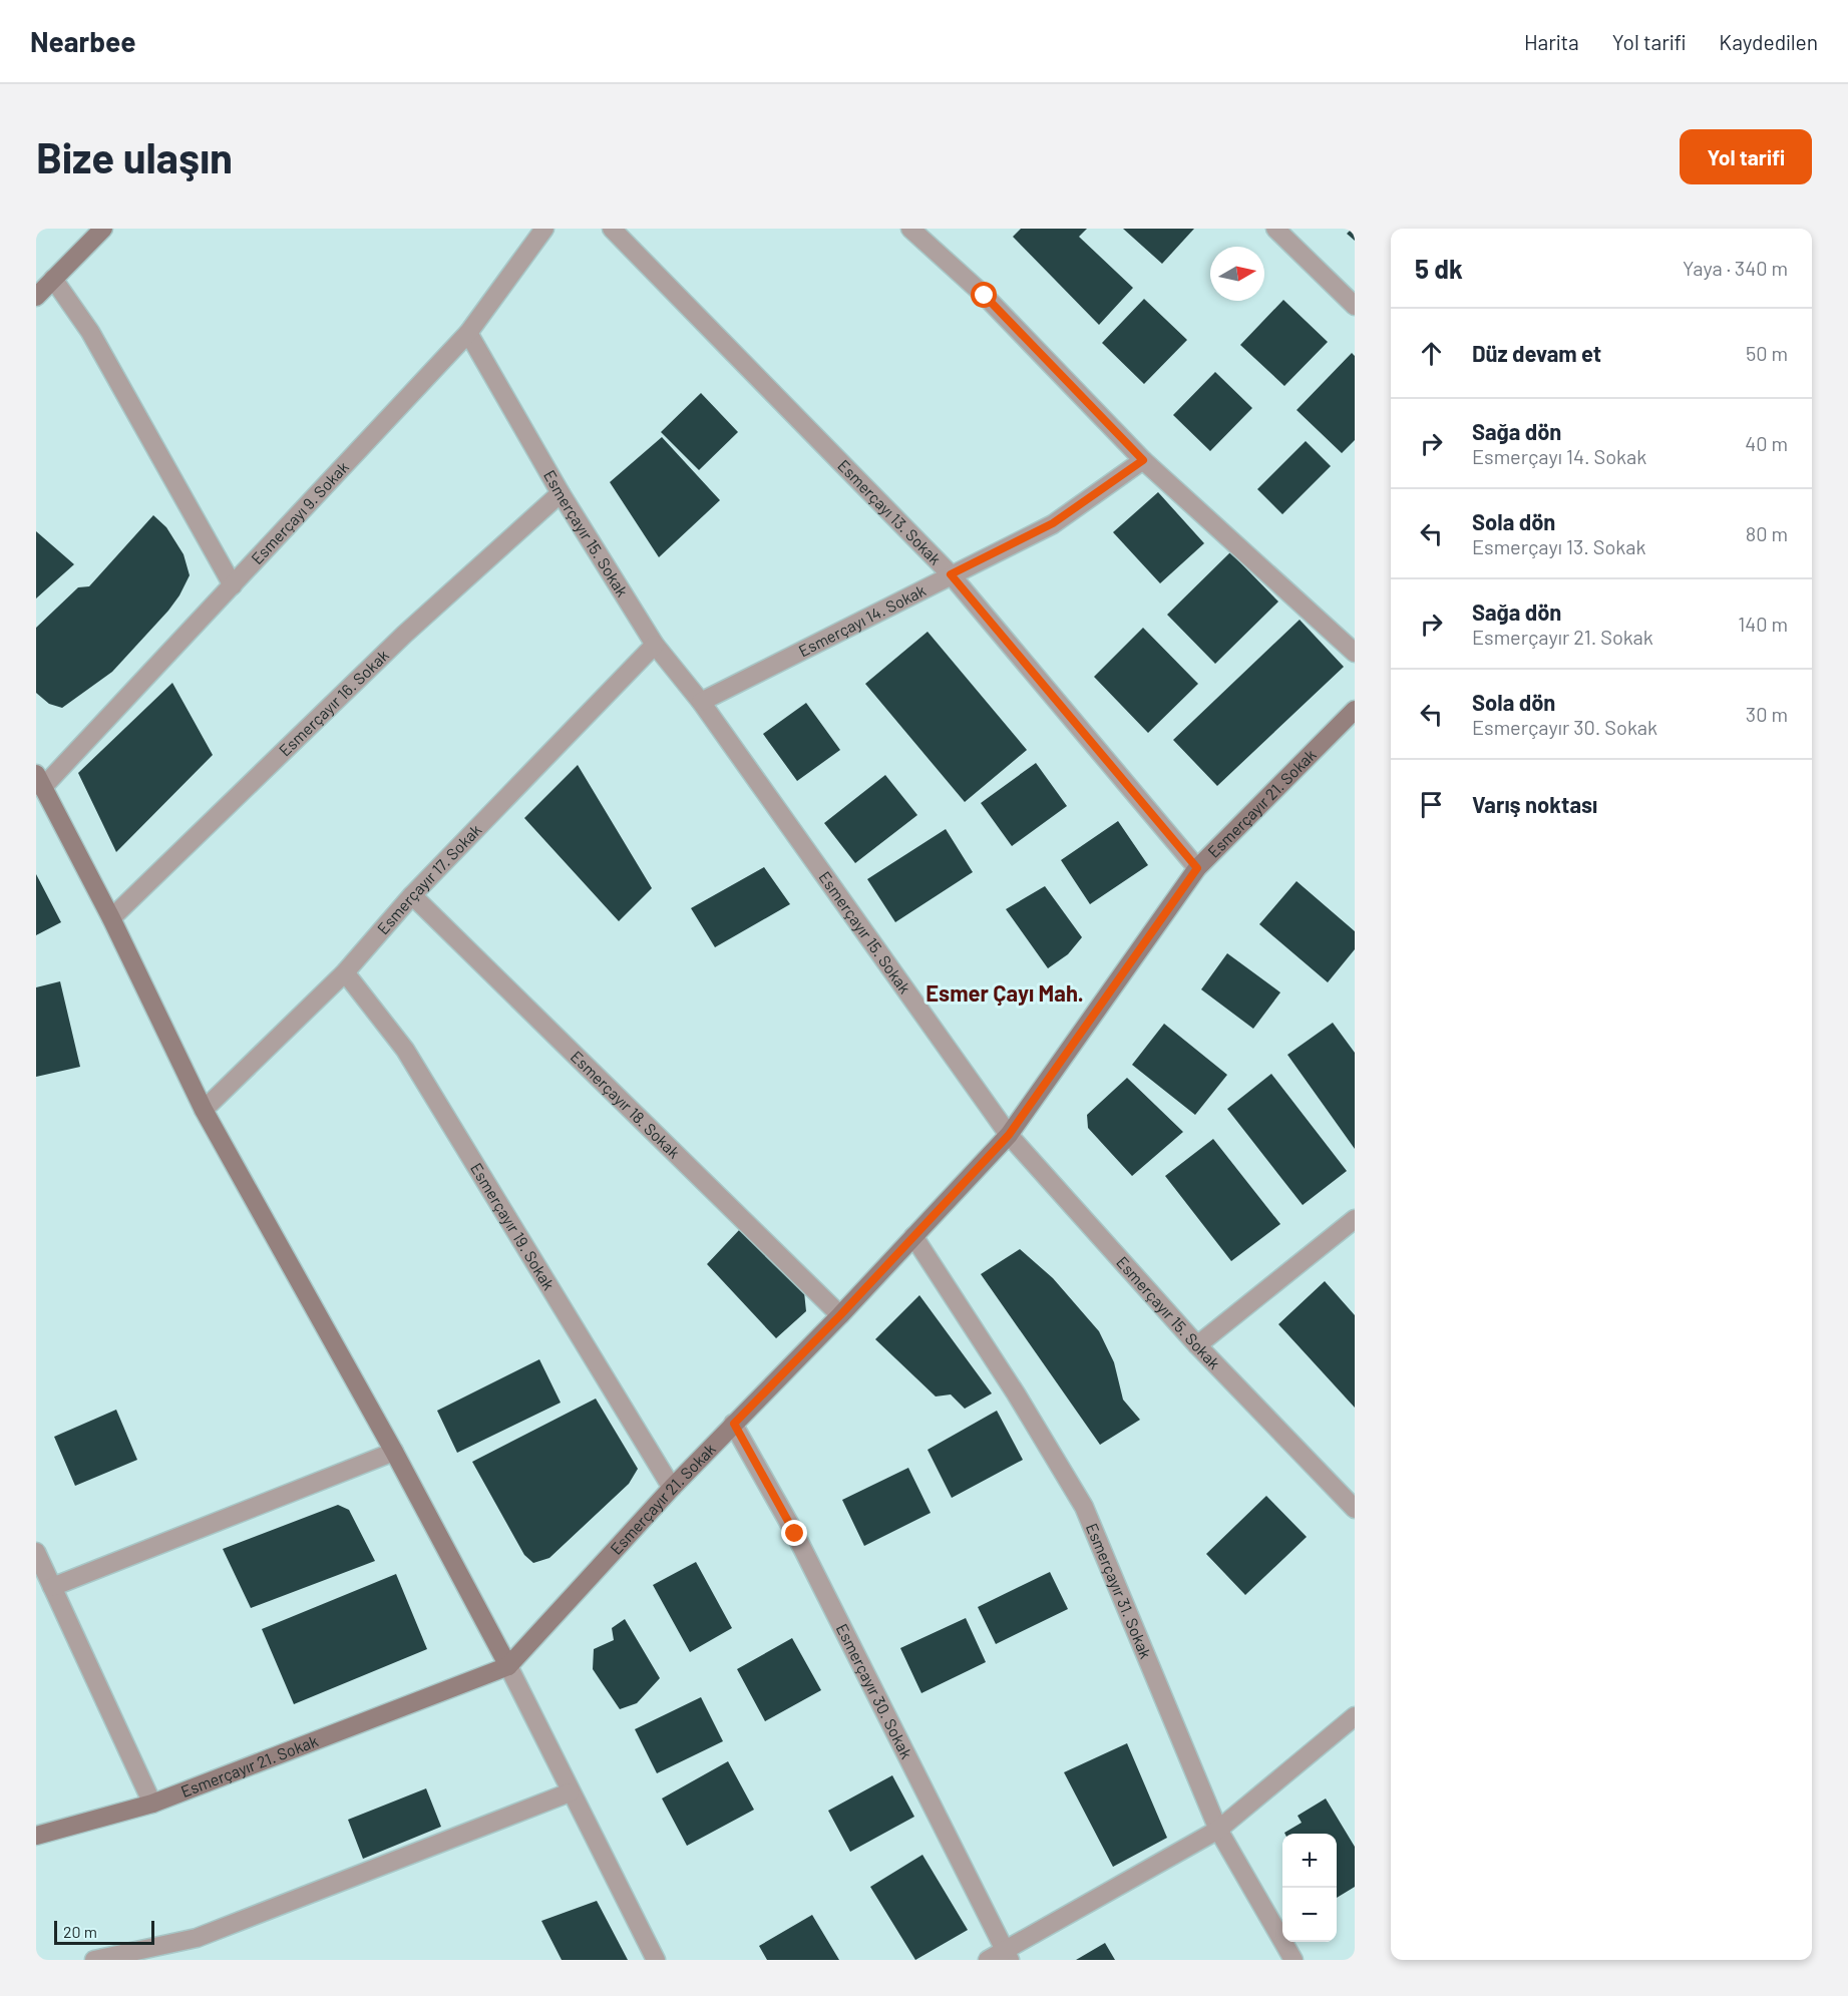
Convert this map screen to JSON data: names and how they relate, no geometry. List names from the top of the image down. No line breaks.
{"streets":{"street":["Esmerçayı 13. Sokak","Esmerçayı 9. Sokak","Esmerçayır 15. Sokak","Esmerçayı 14. Sokak","Esmerçayır 16. Sokak","Esmerçayır 21. Sokak","Esmerçayır 17. Sokak","Esmerçayır 18. Sokak","Esmerçayır 19. Sokak","Esmerçayır 31. Sokak","Esmerçayır 30. Sokak"]},"crossings":[["Esmerçayı 13. Sokak","Esmerçayı 14. Sokak"],["Esmerçayı 13. Sokak","Esmerçayır 21. Sokak"],["Esmerçayı 9. Sokak","Esmerçayır 15. Sokak"],["Esmerçayır 15. Sokak","Esmerçayı 14. Sokak"],["Esmerçayır 15. Sokak","Esmerçayır 16. Sokak"],["Esmerçayır 15. Sokak","Esmerçayır 21. Sokak"],["Esmerçayır 15. Sokak","Esmerçayır 17. Sokak"],["Esmerçayır 21. Sokak","Esmerçayır 18. Sokak"],["Esmerçayır 21. Sokak","Esmerçayır 19. Sokak"],["Esmerçayır 21. Sokak","Esmerçayır 31. Sokak"],["Esmerçayır 21. Sokak","Esmerçayır 30. Sokak"],["Esmerçayır 17. Sokak","Esmerçayır 18. Sokak"],["Esmerçayır 17. Sokak","Esmerçayır 19. Sokak"]],"districts":["Esmer Çayı Mah."],"scale_bar":"20 m","north":"right","page":{"header":"Nearbee","nav":["Harita","Yol tarifi","Kaydedilen"],"buttons":"Yol tarifi","title":"Bize ulaşın","heading":["5 dk","Yaya · 340 m"],"list":[["Düz devam et","50 m"],["Sağa dön","Esmerçayı 14. Sokak","40 m"],["Sola dön","Esmerçayı 13. Sokak","80 m"],["Sağa dön","Esmerçayır 21. Sokak","140 m"],["Sola dön","Esmerçayır 30. Sokak","30 m"],"Varış noktası"],"map_buttons":["+","−"],"scale":"20 m"}}
